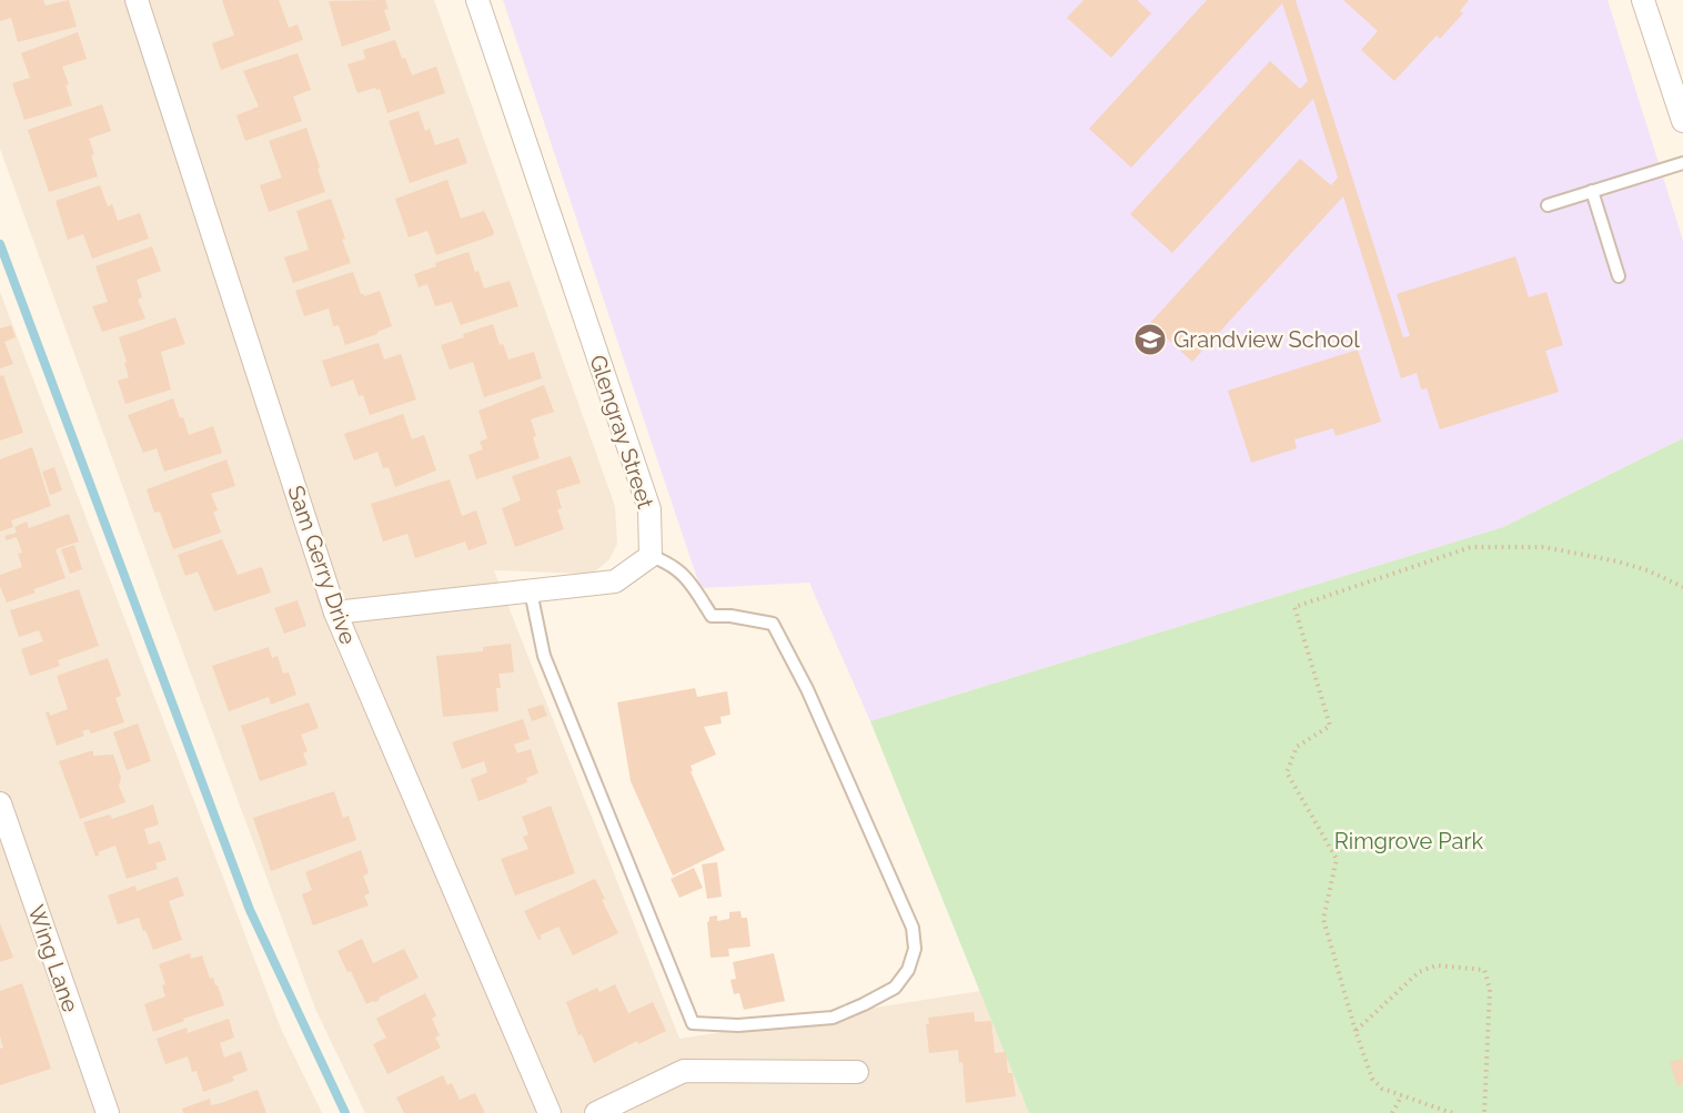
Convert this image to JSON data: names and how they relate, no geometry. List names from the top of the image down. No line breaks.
{"streets":{"street":["Glengray Street","Sam Gerry Drive","Wing Lane"]},"parks":["Rimgrove Park"],"places":{"school or university":["Grandview School"]}}
